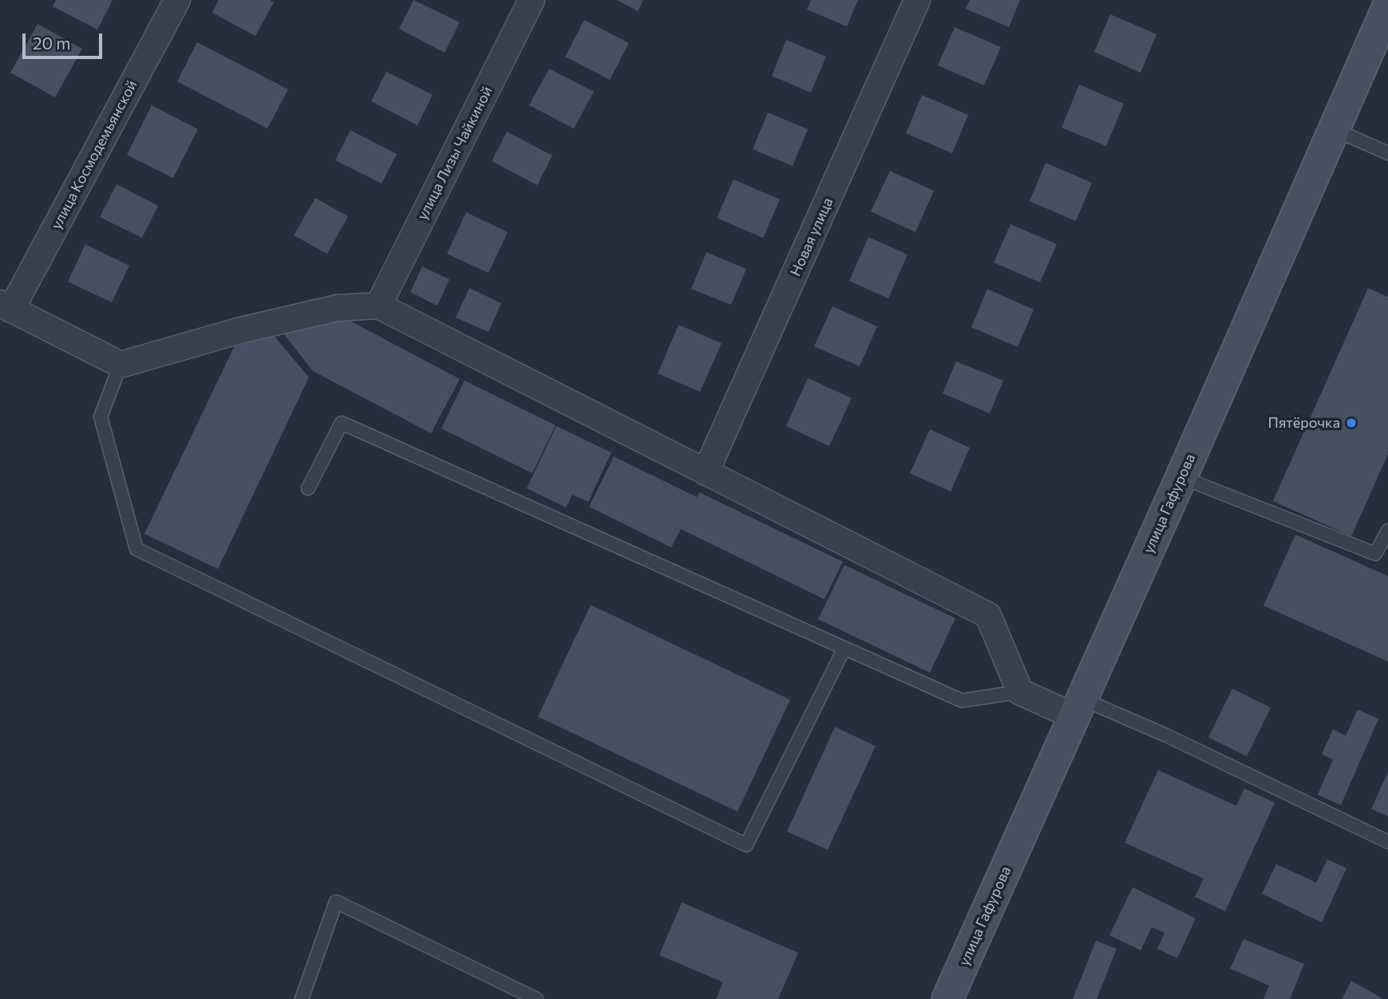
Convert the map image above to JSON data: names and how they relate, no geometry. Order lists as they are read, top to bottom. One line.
{"streets":{"main road":["улица Гафурова"],"street":["улица Лизы Чайкиной","улица Космодемьянской","Новая улица"]},"places":["Пятёрочка"],"scale_bar":"20 m"}
